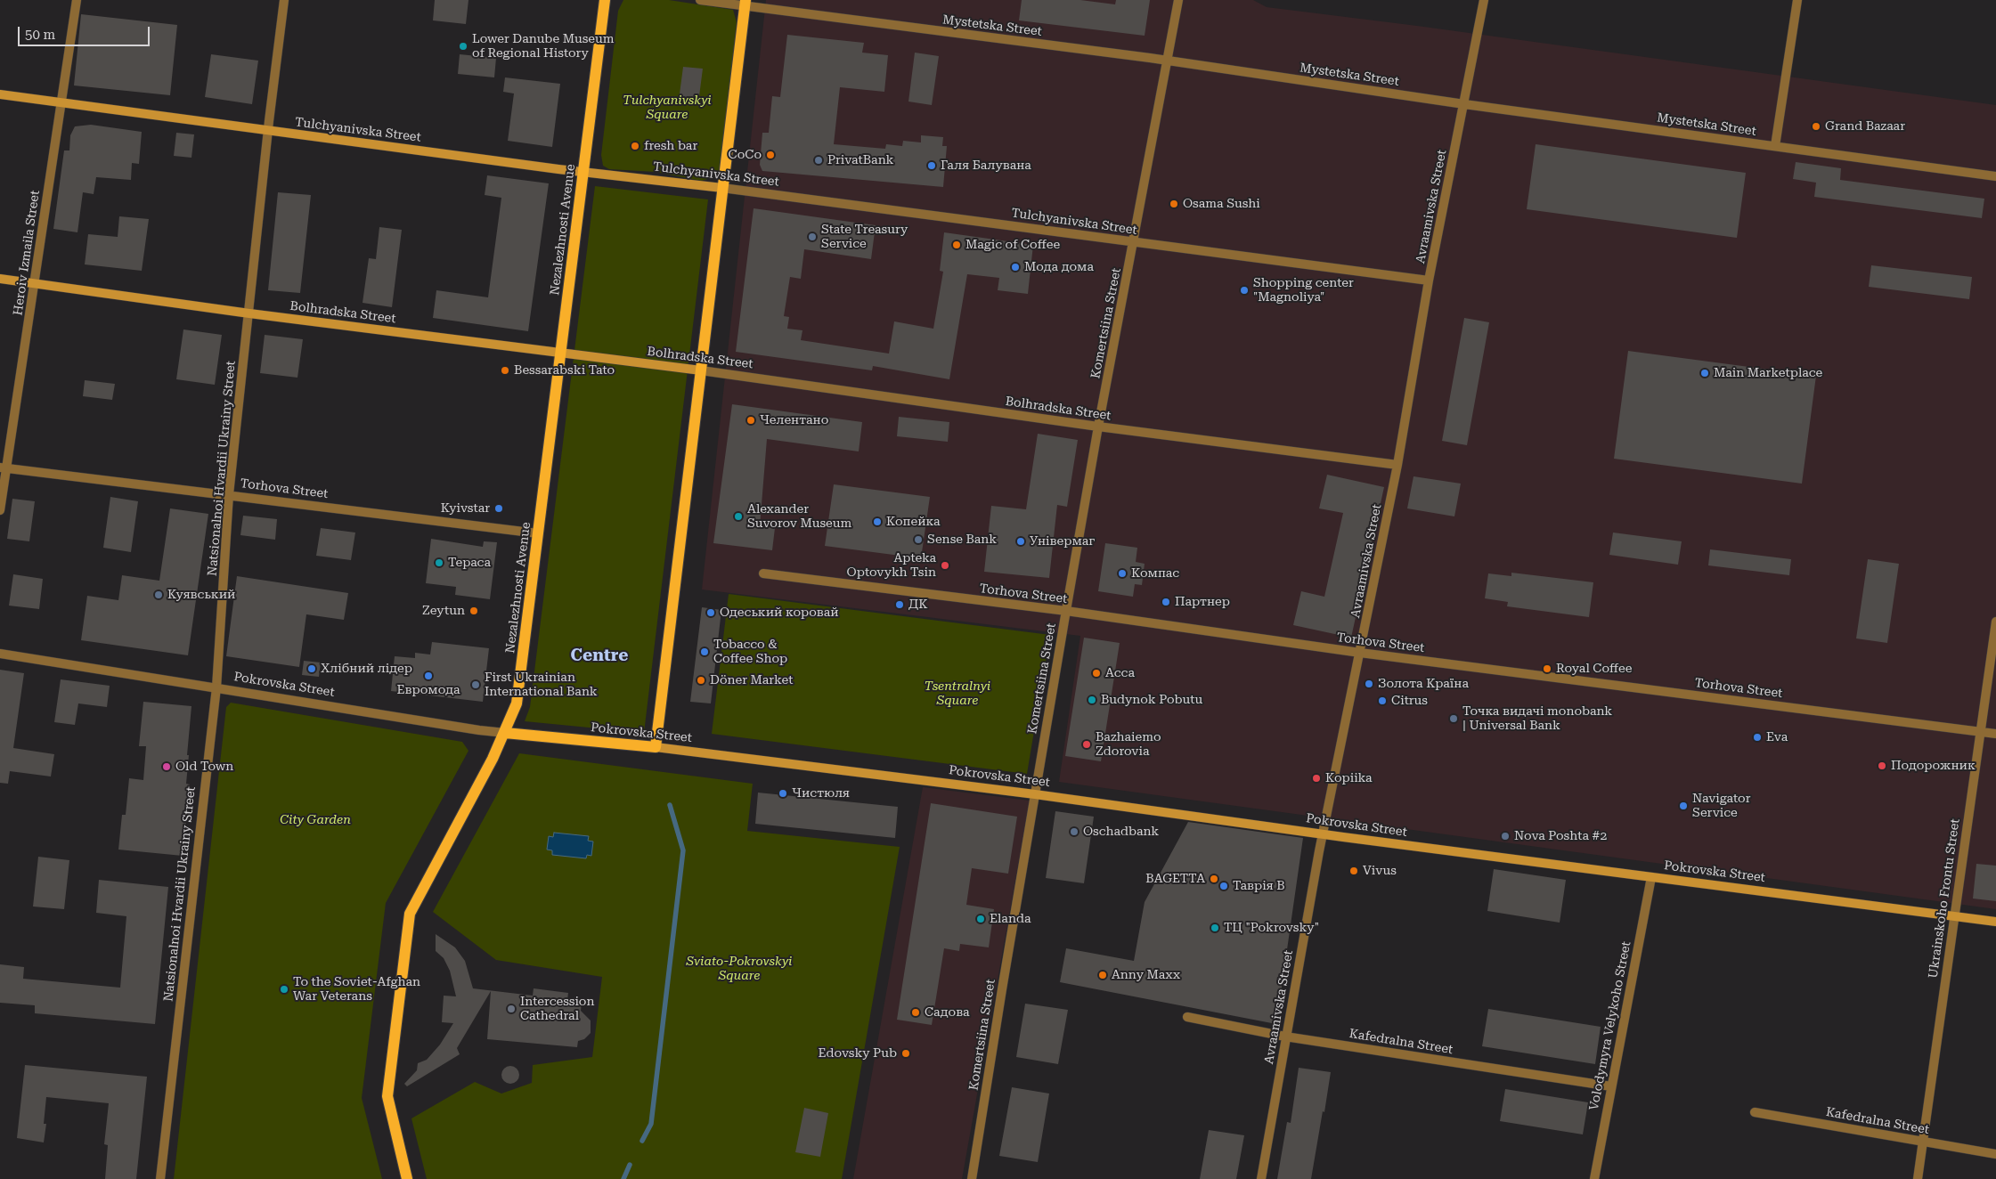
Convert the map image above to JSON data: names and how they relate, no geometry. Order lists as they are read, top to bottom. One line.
{"streets":{"main road":["Tulchyanivska Street","Nezalezhnosti Avenue","Bolhradska Street","Pokrovska Street"],"street":["Mystetska Street","Avraamivska Street","Heroiv Izmaila Street","Komertsiina Street","Natsionalnoi Hvardii Ukrainy Street","Torhova Street","Ukrainskoho Frontu Street","Volodymyra Velykoho Street","Kafedralna Street"]},"crossings":[["Mystetska Street","Avraamivska Street"],["Mystetska Street","Komertsiina Street"],["Tulchyanivska Street","Avraamivska Street"],["Tulchyanivska Street","Nezalezhnosti Avenue"],["Tulchyanivska Street","Heroiv Izmaila Street"],["Tulchyanivska Street","Komertsiina Street"],["Tulchyanivska Street","Natsionalnoi Hvardii Ukrainy Street"],["Avraamivska Street","Bolhradska Street"],["Avraamivska Street","Torhova Street"],["Avraamivska Street","Pokrovska Street"],["Avraamivska Street","Kafedralna Street"],["Nezalezhnosti Avenue","Bolhradska Street"],["Nezalezhnosti Avenue","Torhova Street"],["Nezalezhnosti Avenue","Pokrovska Street"],["Heroiv Izmaila Street","Bolhradska Street"],["Heroiv Izmaila Street","Torhova Street"],["Bolhradska Street","Komertsiina Street"],["Bolhradska Street","Natsionalnoi Hvardii Ukrainy Street"],["Komertsiina Street","Torhova Street"],["Komertsiina Street","Pokrovska Street"],["Natsionalnoi Hvardii Ukrainy Street","Torhova Street"],["Natsionalnoi Hvardii Ukrainy Street","Pokrovska Street"],["Torhova Street","Ukrainskoho Frontu Street"],["Pokrovska Street","Ukrainskoho Frontu Street"],["Pokrovska Street","Volodymyra Velykoho Street"],["Ukrainskoho Frontu Street","Kafedralna Street"],["Volodymyra Velykoho Street","Kafedralna Street"]],"districts":["Centre"],"parks":["Tulchyanivskyi Square","Tsentralnyi Square","City Garden","Sviato-Pokrovskyi Square"],"places":["Lower Danube Museum of Regional History","Grand Bazaar","fresh bar","CoCo","PrivatBank","Галя Балувана","Osama Sushi","State Treasury Service","Magic of Coffee","Мода дома","Shopping center \"Magnoliya\"","Bessarabski Tato","Main Marketplace","Челентано","Kyivstar","Alexander Suvorov Museum","Копейка","Sense Bank","Універмаг","Тераса","Apteka Optovykh Tsin","Компас","Куявський","Партнер","ДК","Zeytun","Одеський коровай","Tobacco & Coffee Shop","Хлібний лідер","Royal Coffee","Acca","Евромода","Döner Market","Золота Країна","First Ukrainian International Bank","Budynok Pobutu","Citrus","Точка видачі monobank | Universal Bank","Eva","Bazhaiemo Zdorovia","Подорожник","Old Town","Kopiika","Чистюля","Navigator Service","Oschadbank","Nova Poshta #2","Vivus","BAGETTA","Таврія В","Elanda","ТЦ \"Pokrovsky\"","Anny Maxx","To the Soviet-Afghan War Veterans","Intercession Cathedral","Садова","Edovsky Pub"],"scale_bar":"50 m"}
